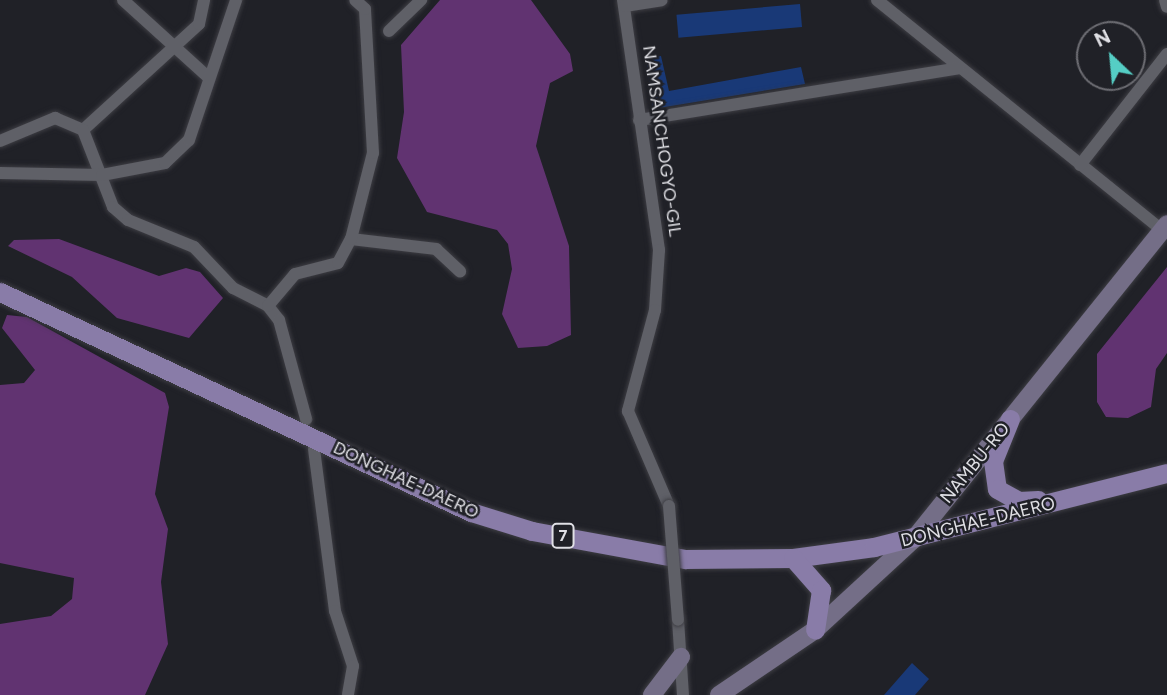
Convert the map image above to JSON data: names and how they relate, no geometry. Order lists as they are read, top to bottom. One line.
{"streets":{"main road":["DONGHAE-DAERO","7"],"street":["NAMSANCHOGYO-GIL","NAMBU-RO"]},"crossings":[["NAMBU-RO","DONGHAE-DAERO"]],"north":"top left"}
